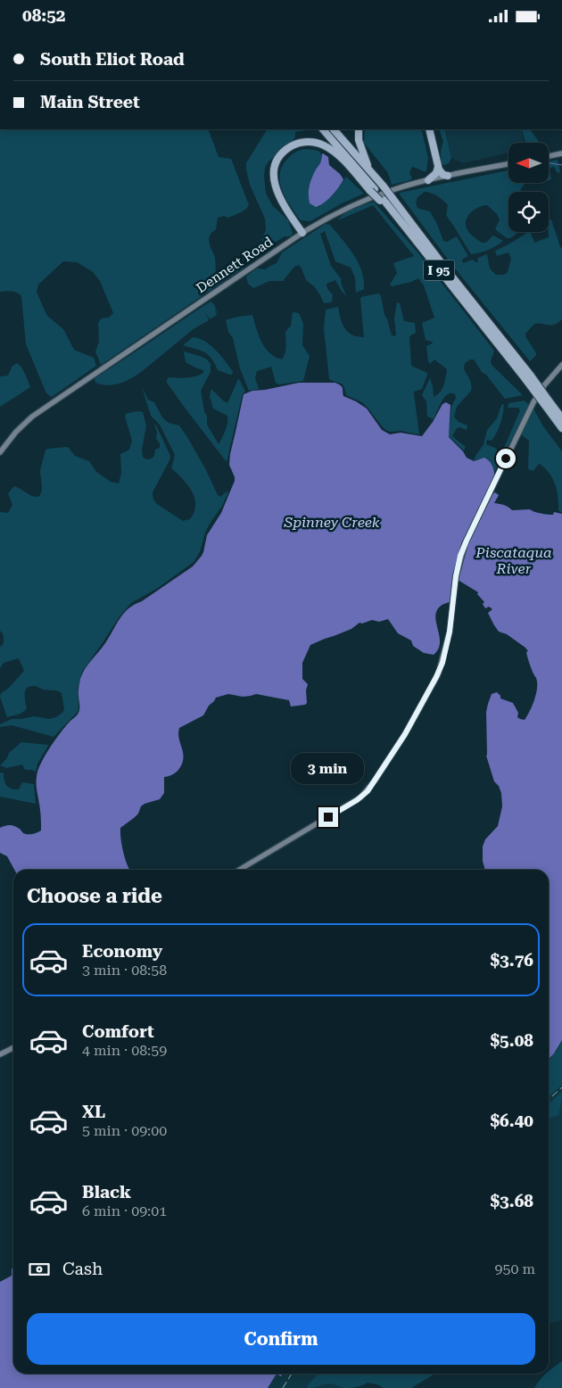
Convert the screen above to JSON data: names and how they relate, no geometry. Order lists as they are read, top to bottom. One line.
{"streets":{"highway":["I 95"],"main road":["Dennett Road"]},"water":["Spinney Creek","Piscataqua River"],"north":"left","page":{"status":"08:52","banner":["South Eliot Road","Main Street"],"bubble":"3 min","heading":"Choose a ride","list":[{"name":"Economy","note":"3 min · 08:58","value":"$3.76"},{"name":"Comfort","note":"4 min · 08:59","value":"$5.08"},{"name":"XL","note":"5 min · 09:00","value":"$6.40"},{"name":"Black","note":"6 min · 09:01","value":"$3.68"}],"pay":["Cash","950 m"],"buttons":"Confirm"}}
